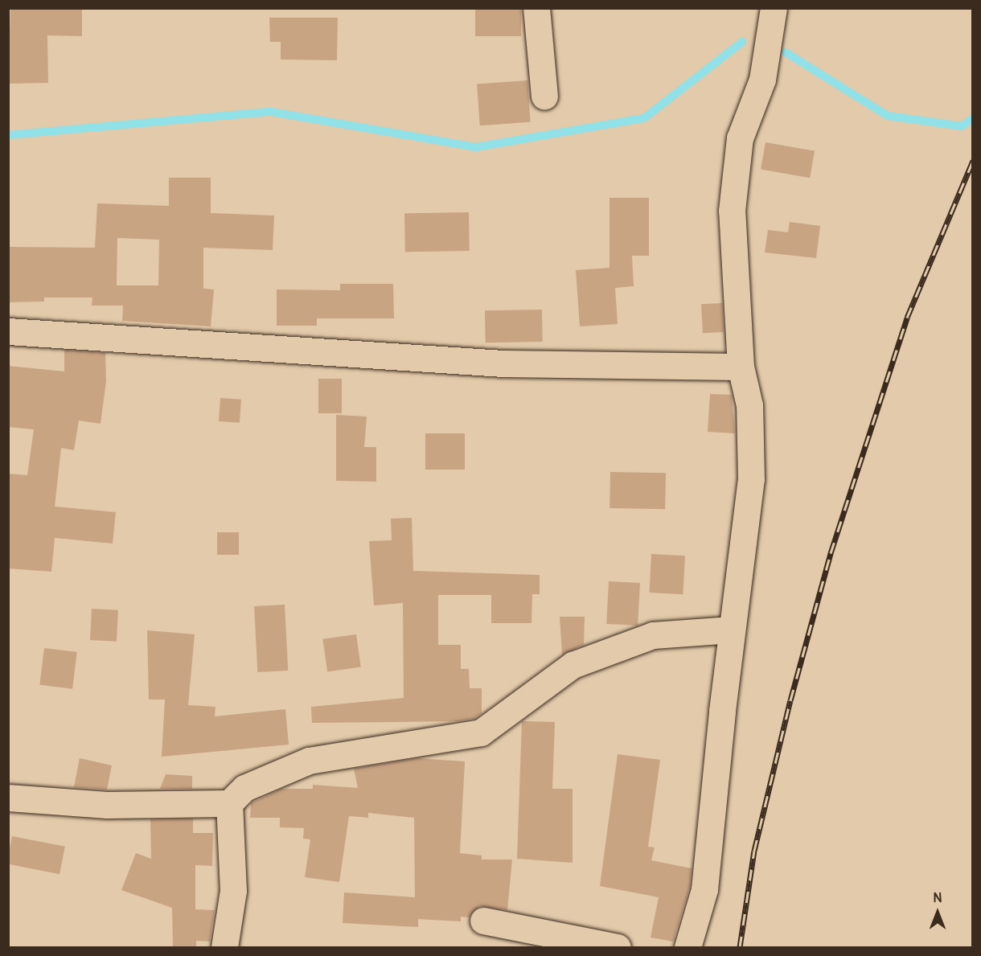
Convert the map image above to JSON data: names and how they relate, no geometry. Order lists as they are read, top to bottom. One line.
{"north":"top"}
